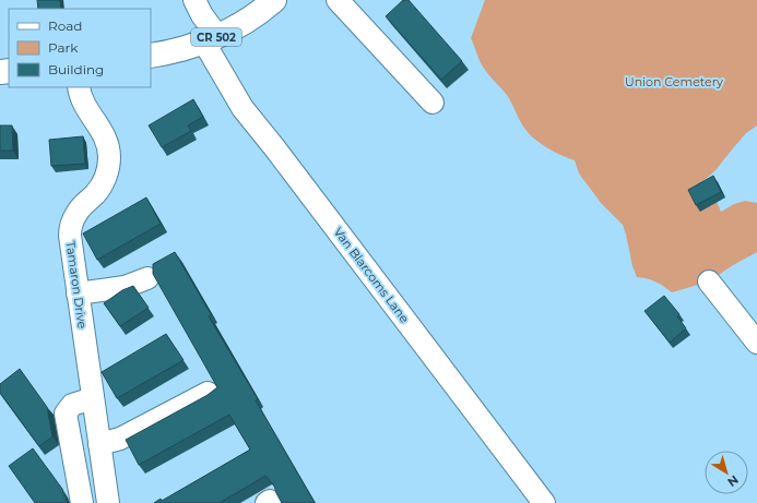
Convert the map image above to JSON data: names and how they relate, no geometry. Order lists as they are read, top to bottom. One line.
{"streets":{"main road":["CR 502"],"street":["Van Blarcoms Lane","Tamaron Drive"]},"crossings":[["CR 502","Van Blarcoms Lane"]],"parks":["Union Cemetery"],"legend":["Road","Park","Building"],"north":"bottom right"}
